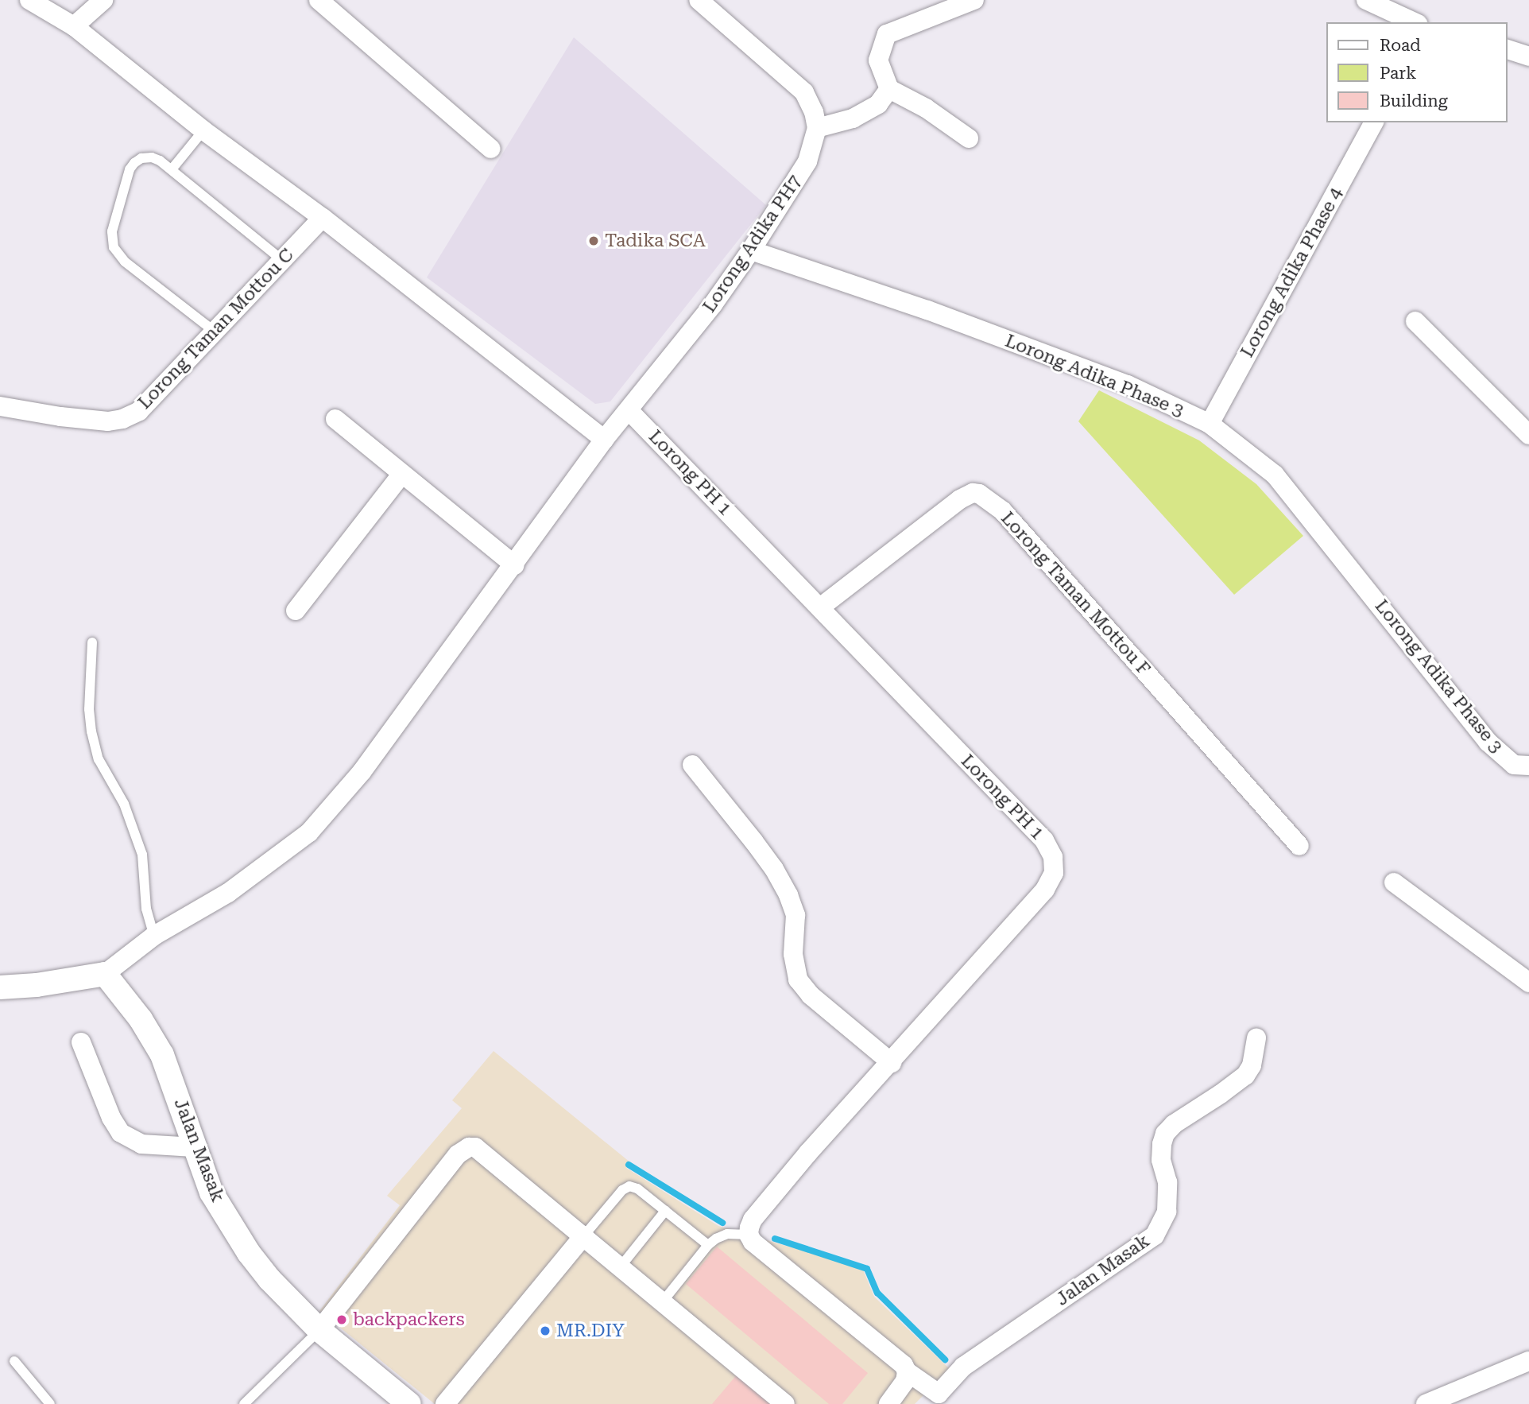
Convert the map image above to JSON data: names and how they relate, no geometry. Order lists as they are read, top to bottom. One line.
{"streets":{"street":["Lorong Adika PH7","Lorong Adika Phase 4","Lorong Taman Mottou C","Lorong Adika Phase 3","Lorong PH 1","Lorong Taman Mottou F","Jalan Masak"]},"crossings":[["Lorong Adika PH7","Lorong Adika Phase 3"],["Lorong Adika PH7","Lorong PH 1"],["Lorong Adika PH7","Jalan Masak"],["Lorong Adika Phase 4","Lorong Adika Phase 3"],["Lorong PH 1","Lorong Taman Mottou F"]],"places":["Tadika SCA","backpackers","MR.DIY"],"legend":["Road","Park","Building"]}
